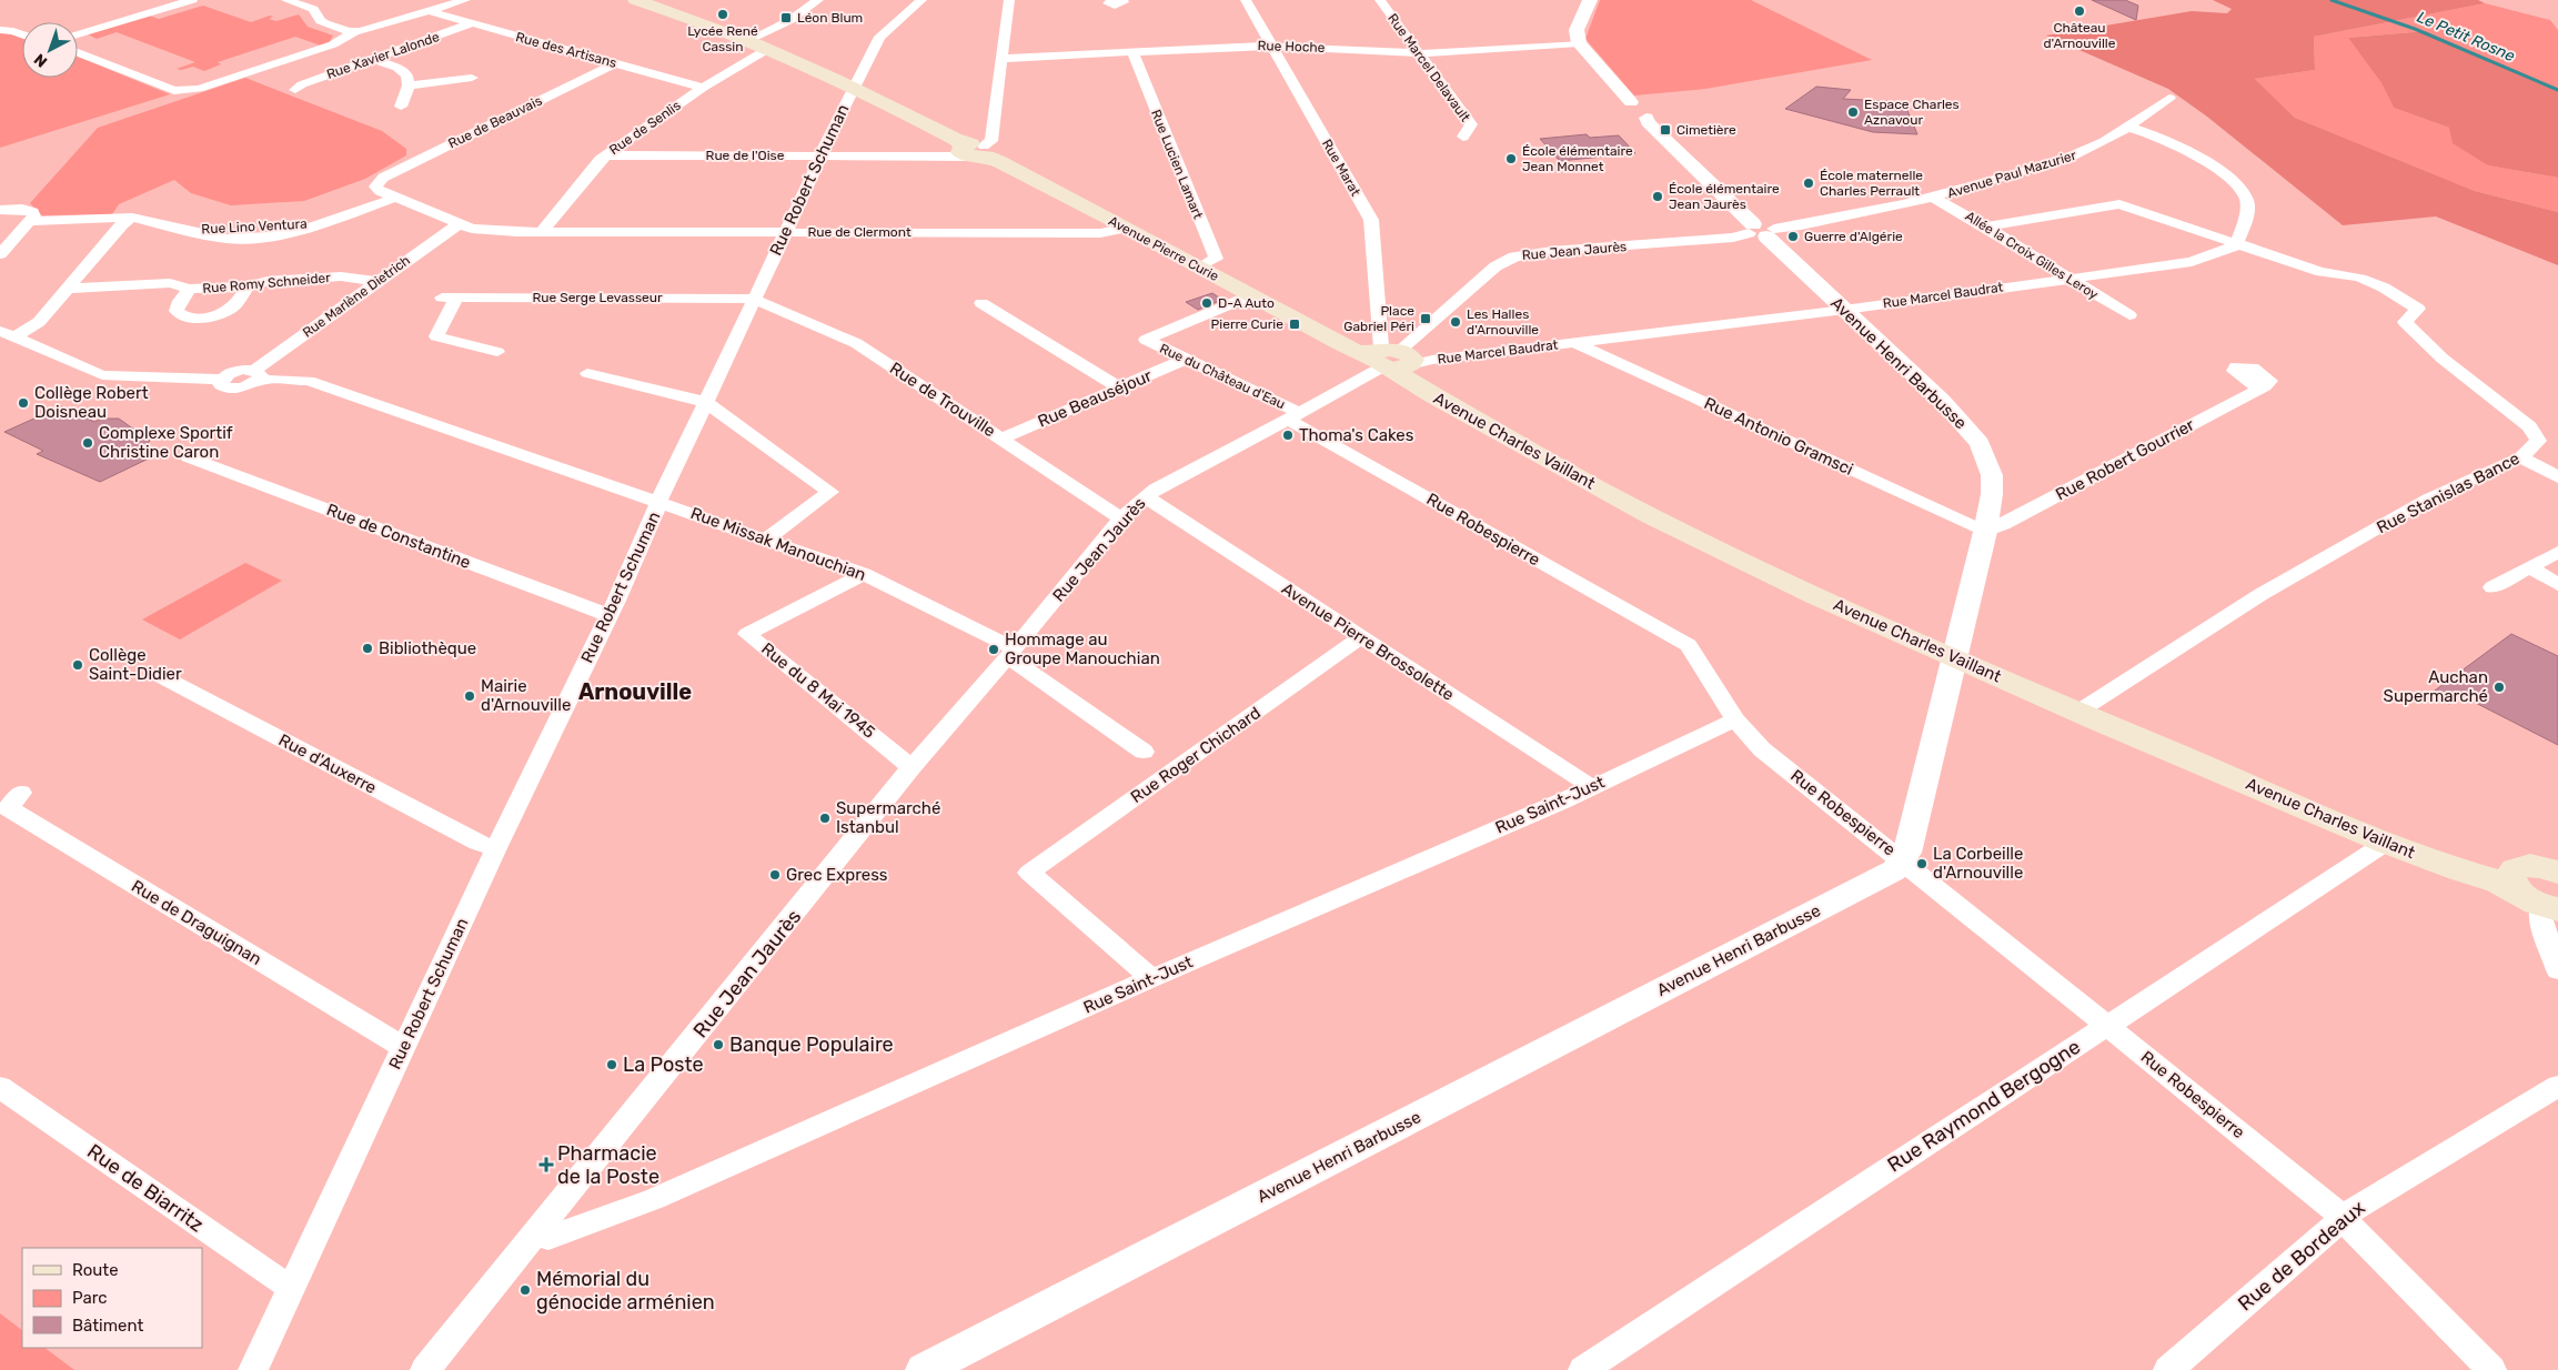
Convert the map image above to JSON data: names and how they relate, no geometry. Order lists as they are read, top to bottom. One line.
{"streets":{"main road":["Avenue Pierre Curie","Avenue Charles Vaillant"],"street":["Rue Hoche","Rue des Artisans","Rue Xavier Lalonde","Rue Marcel Delavault","Rue de Beauvais","Rue de Senlis","Rue de l'Oise","Rue Lucien Lamart","Rue Marat","Avenue Paul Mazurier","Rue Robert Schuman","Rue Lino Ventura","Rue de Clermont","Rue Jean Jaurès","Allée la Croix Gilles Leroy","Rue Romy Schneider","Rue Marcel Baudrat","Rue Marlène Dietrich","Rue Serge Levasseur","Avenue Henri Barbusse","Rue du Château d'Eau","Rue Beauséjour","Rue de Trouville","Rue Antonio Gramsci","Rue Robert Gourrier","Rue Stanislas Bance","Rue Robespierre","Rue de Constantine","Rue Missak Manouchian","Avenue Pierre Brossolette","Rue du 8 Mai 1945","Rue Roger Chichard","Rue d'Auxerre","Rue Saint-Just","Rue de Draguignan","Rue Raymond Bergogne","Rue de Biarritz","Rue de Bordeaux"]},"crossings":[["Rue Hoche","Rue Marcel Delavault"],["Rue Hoche","Rue Lucien Lamart"],["Rue Hoche","Rue Marat"],["Rue Hoche","Avenue Henri Barbusse"],["Rue des Artisans","Rue Xavier Lalonde"],["Rue des Artisans","Rue de Beauvais"],["Rue des Artisans","Rue de Senlis"],["Rue de Beauvais","Rue Lino Ventura"],["Rue de Senlis","Rue de l'Oise"],["Rue de Senlis","Rue de Clermont"],["Rue de Senlis","Avenue Pierre Curie"],["Rue de l'Oise","Rue Robert Schuman"],["Rue de l'Oise","Avenue Pierre Curie"],["Rue Lucien Lamart","Avenue Pierre Curie"],["Rue Marat","Avenue Pierre Curie"],["Rue Marat","Rue Jean Jaurès"],["Rue Marat","Rue Marcel Baudrat"],["Rue Marat","Avenue Charles Vaillant"],["Avenue Paul Mazurier","Rue Jean Jaurès"],["Avenue Paul Mazurier","Allée la Croix Gilles Leroy"],["Avenue Paul Mazurier","Avenue Henri Barbusse"],["Rue Robert Schuman","Rue de Clermont"],["Rue Robert Schuman","Avenue Pierre Curie"],["Rue Robert Schuman","Rue Serge Levasseur"],["Rue Robert Schuman","Rue de Trouville"],["Rue Robert Schuman","Rue de Constantine"],["Rue Robert Schuman","Rue Missak Manouchian"],["Rue Robert Schuman","Rue d'Auxerre"],["Rue Robert Schuman","Rue de Draguignan"],["Rue Robert Schuman","Rue de Biarritz"],["Rue de Clermont","Avenue Pierre Curie"],["Rue de Clermont","Rue Marlène Dietrich"],["Avenue Pierre Curie","Rue Jean Jaurès"],["Avenue Pierre Curie","Rue Marcel Baudrat"],["Avenue Pierre Curie","Rue du Château d'Eau"],["Avenue Pierre Curie","Avenue Charles Vaillant"],["Rue Jean Jaurès","Rue Marcel Baudrat"],["Rue Jean Jaurès","Avenue Henri Barbusse"],["Rue Jean Jaurès","Rue du Château d'Eau"],["Rue Jean Jaurès","Rue de Trouville"],["Rue Jean Jaurès","Avenue Charles Vaillant"],["Rue Jean Jaurès","Rue Robespierre"],["Rue Jean Jaurès","Rue Missak Manouchian"],["Rue Jean Jaurès","Avenue Pierre Brossolette"],["Rue Jean Jaurès","Rue du 8 Mai 1945"],["Rue Jean Jaurès","Rue Saint-Just"],["Allée la Croix Gilles Leroy","Rue Marcel Baudrat"],["Rue Romy Schneider","Rue Marlène Dietrich"],["Rue Marcel Baudrat","Avenue Henri Barbusse"],["Rue Marcel Baudrat","Rue Antonio Gramsci"],["Rue Marcel Baudrat","Avenue Charles Vaillant"],["Rue Marcel Baudrat","Rue Stanislas Bance"],["Rue Marlène Dietrich","Rue Missak Manouchian"],["Rue Serge Levasseur","Rue de Trouville"],["Avenue Henri Barbusse","Rue Antonio Gramsci"],["Avenue Henri Barbusse","Avenue Charles Vaillant"],["Avenue Henri Barbusse","Rue Robert Gourrier"],["Avenue Henri Barbusse","Rue Robespierre"],["Rue du Château d'Eau","Rue Beauséjour"],["Rue du Château d'Eau","Rue Robespierre"],["Rue Beauséjour","Rue de Trouville"],["Rue Antonio Gramsci","Rue Robert Gourrier"],["Avenue Charles Vaillant","Rue Stanislas Bance"],["Avenue Charles Vaillant","Rue Raymond Bergogne"],["Rue Robespierre","Rue Saint-Just"],["Rue Robespierre","Rue Raymond Bergogne"],["Rue Robespierre","Rue de Bordeaux"],["Rue Missak Manouchian","Rue du 8 Mai 1945"],["Avenue Pierre Brossolette","Rue Roger Chichard"],["Avenue Pierre Brossolette","Rue Saint-Just"]],"districts":["Arnouville"],"water":["Le Petit Rosne"],"places":{"other":["Château d'Arnouville","Lycée René Cassin","Espace Charles Aznavour","École élémentaire Jean Monnet","École maternelle Charles Perrault","École élémentaire Jean Jaurès","Guerre d'Algérie","D-A Auto","Les Halles d'Arnouville","Collège Robert Doisneau","Thoma's Cakes","Complexe Sportif Christine Caron","Bibliothèque","Hommage au Groupe Manouchian","Collège Saint-Didier","Auchan Supermarché","Mairie d'Arnouville","Supermarché Istanbul","La Corbeille d'Arnouville","Grec Express","Banque Populaire","La Poste","Mémorial du génocide arménien"],"transit":["Léon Blum","Cimetière","Place Gabriel Péri","Pierre Curie"],"health":["Pharmacie de la Poste"]},"legend":["Route","Parc","Bâtiment"],"north":"bottom left"}
